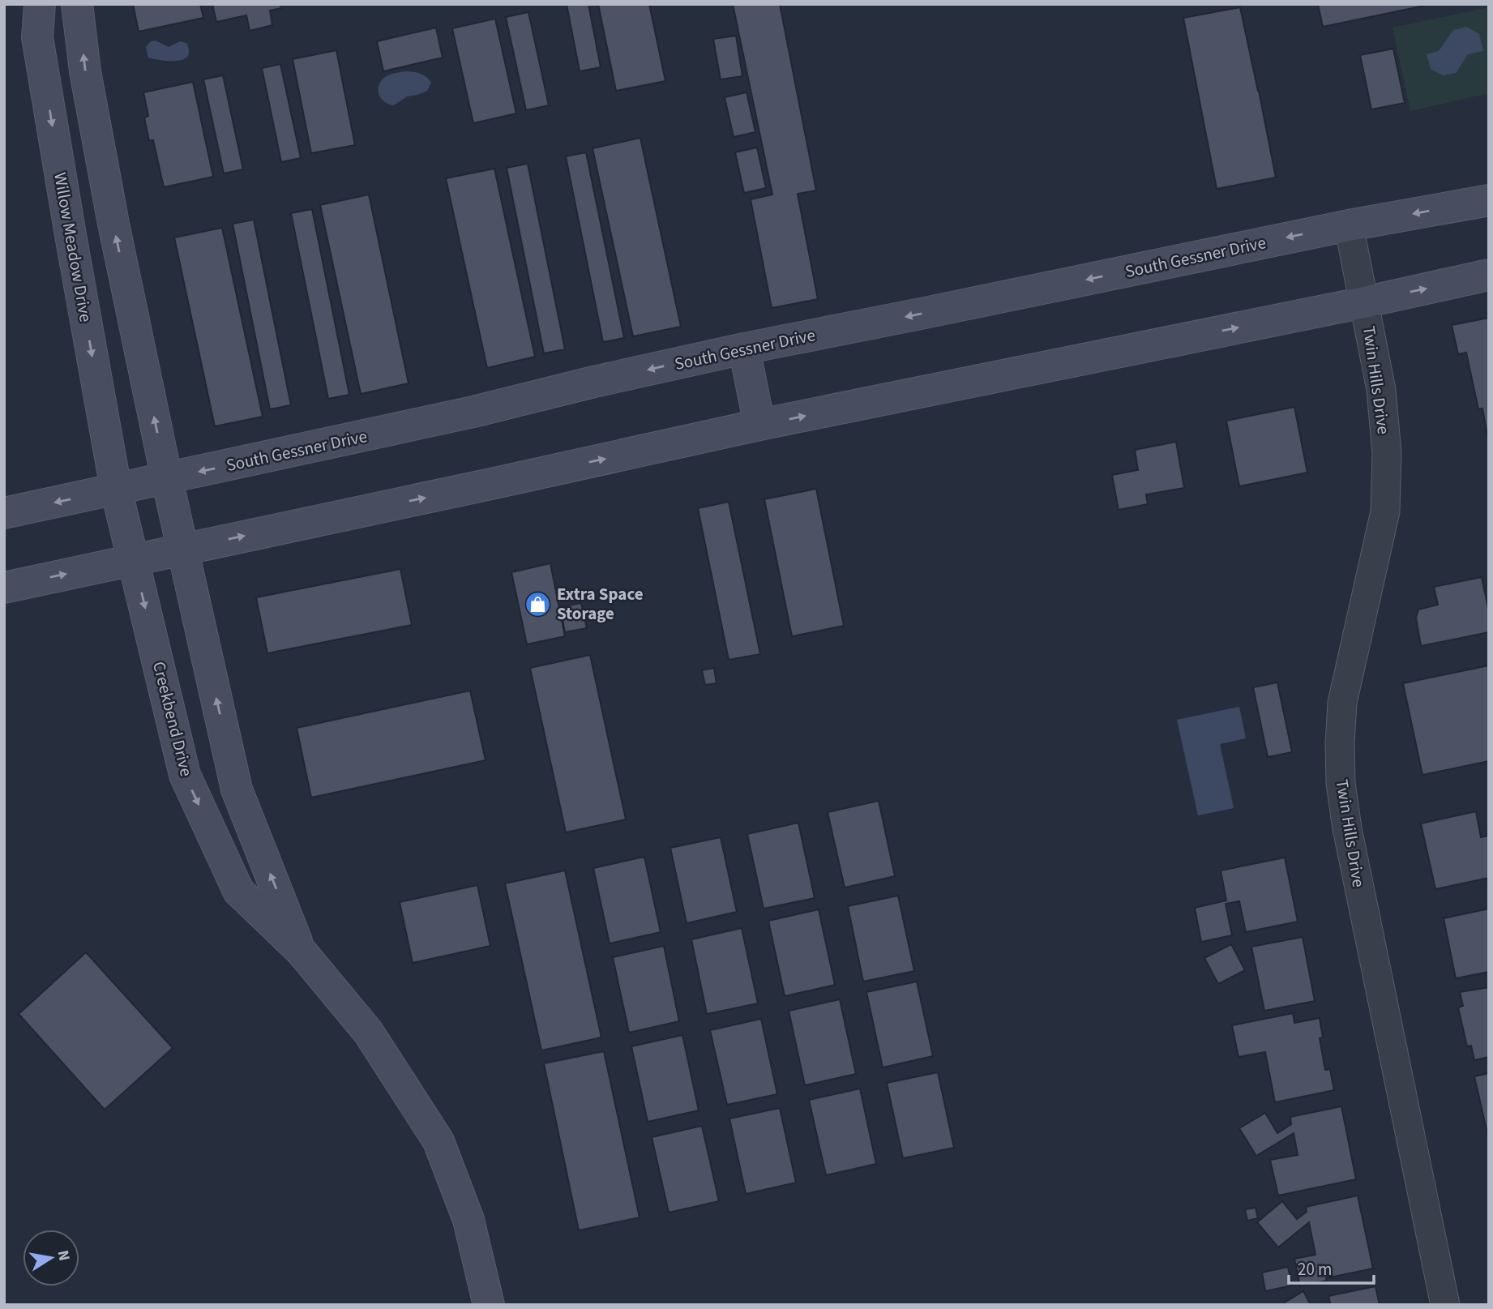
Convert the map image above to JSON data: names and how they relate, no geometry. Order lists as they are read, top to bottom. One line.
{"streets":{"main road":["Willow Meadow Drive","South Gessner Drive","Creekbend Drive"],"street":["Twin Hills Drive"]},"crossings":[["Willow Meadow Drive","South Gessner Drive"],["Willow Meadow Drive","Creekbend Drive"],["South Gessner Drive","Twin Hills Drive"],["South Gessner Drive","Creekbend Drive"]],"places":{"shop":["Extra Space Storage"]},"scale_bar":"20 m","north":"right"}
